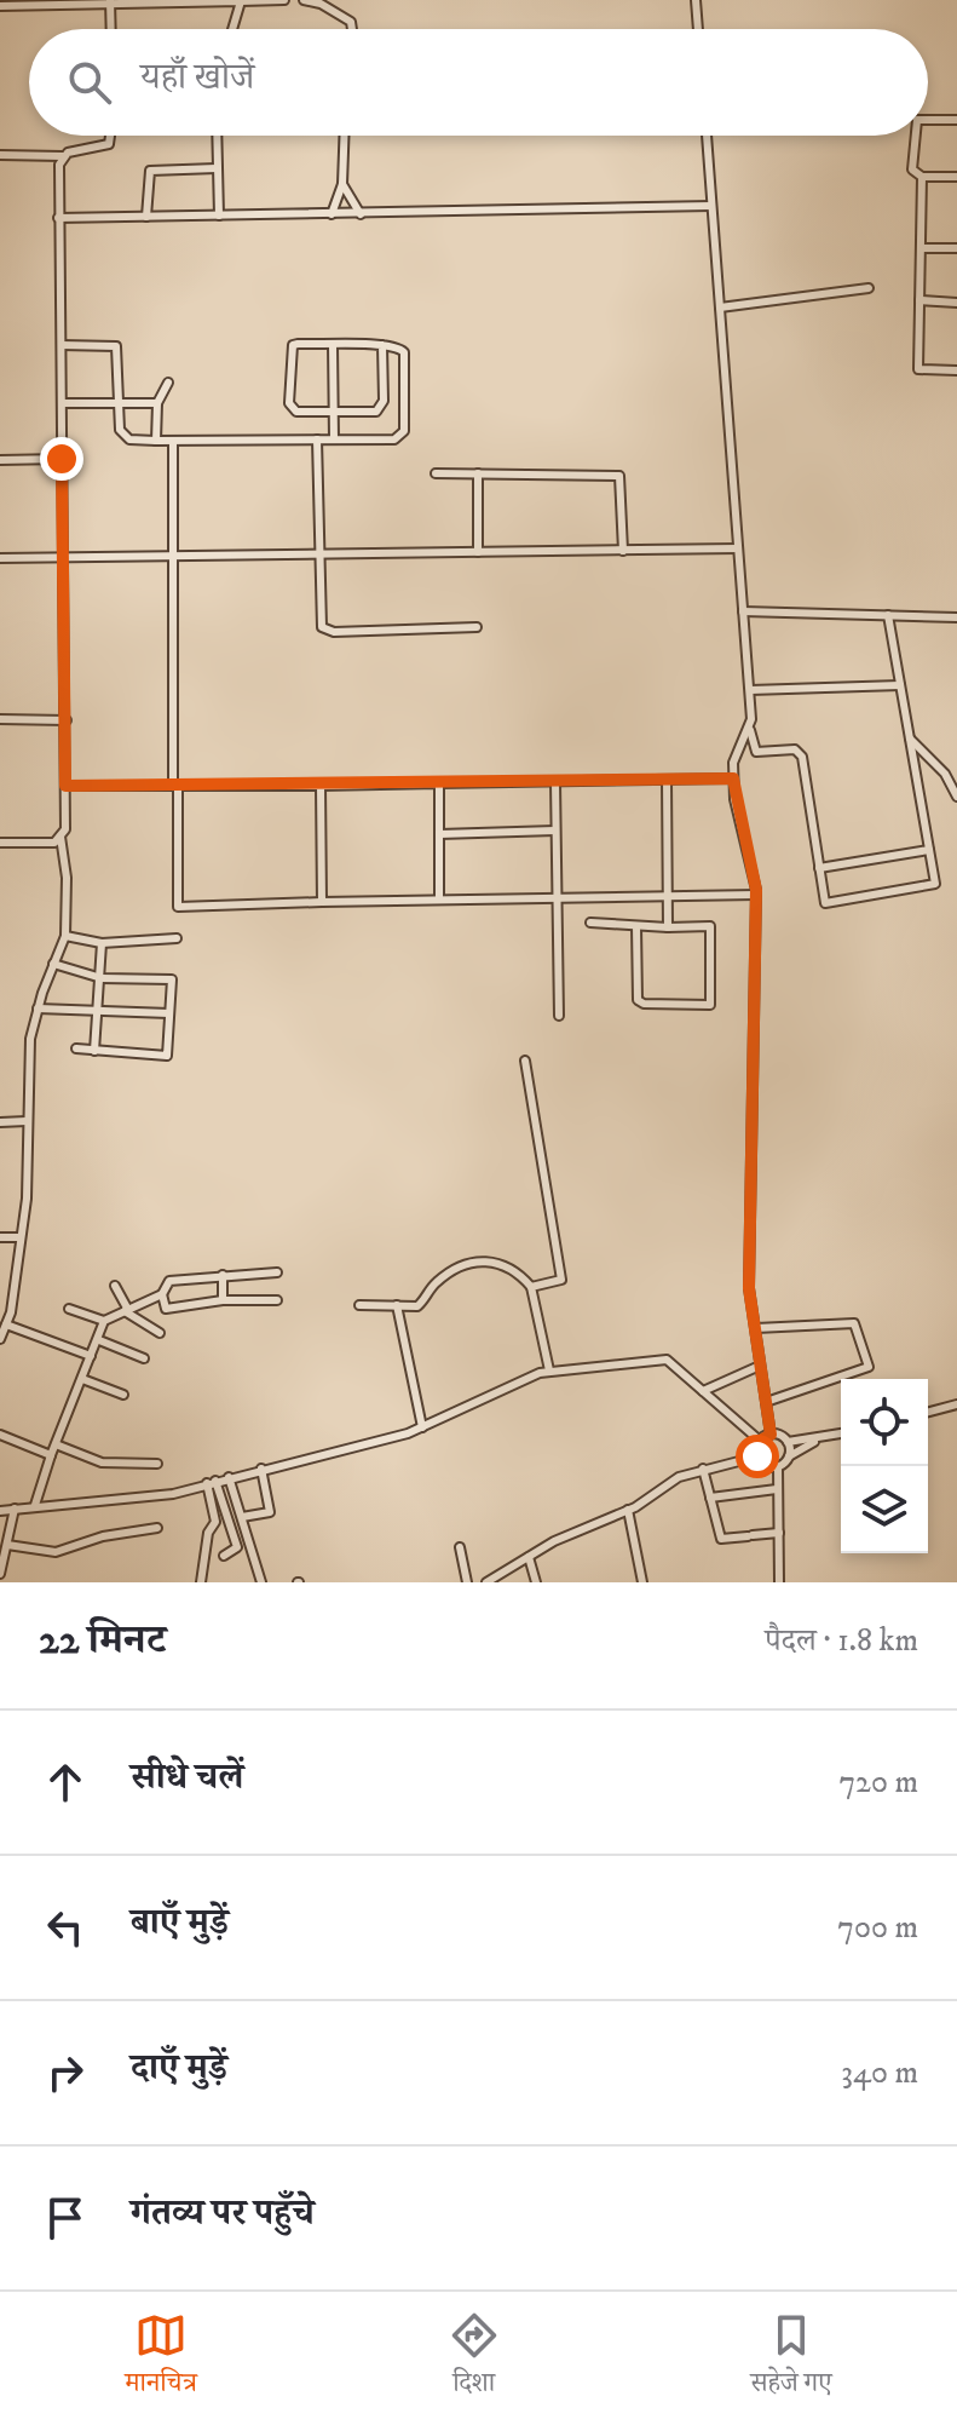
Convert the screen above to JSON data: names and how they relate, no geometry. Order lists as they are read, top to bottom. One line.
{"page":{"search":"यहाँ खोजें","heading":["22 मिनट","पैदल · 1.8 km"],"list":[["सीधे चलें","720 m"],["बाएँ मुड़ें","700 m"],["दाएँ मुड़ें","340 m"],"गंतव्य पर पहुँचे"],"nav":["मानचित्र","दिशा","सहेजे गए"]}}
